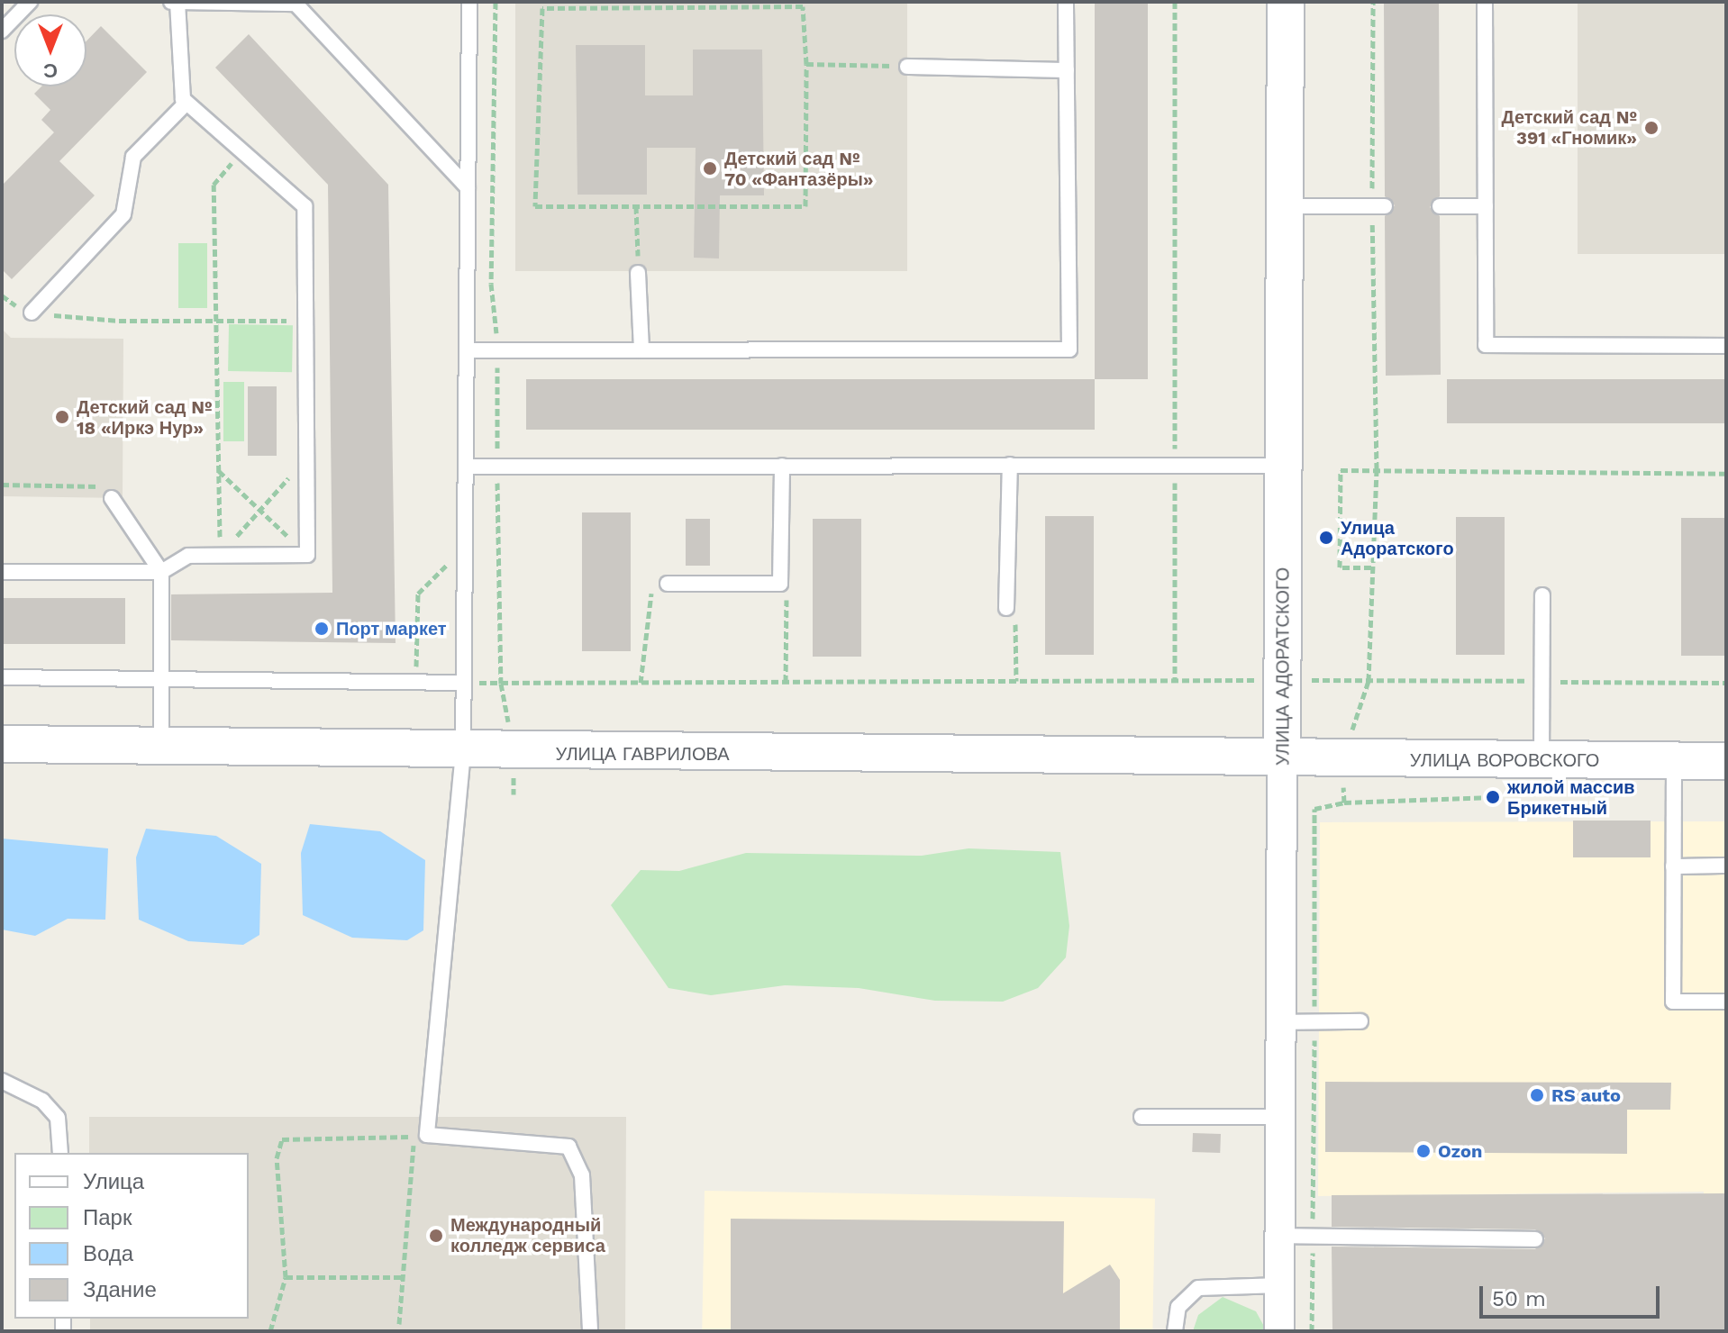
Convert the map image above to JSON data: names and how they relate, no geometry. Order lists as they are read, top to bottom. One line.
{"streets":{"street":["УЛИЦА АДОРАТСКОГО","УЛИЦА ГАВРИЛОВА","УЛИЦА ВОРОВСКОГО"]},"crossings":[["УЛИЦА АДОРАТСКОГО","УЛИЦА ГАВРИЛОВА"],["УЛИЦА АДОРАТСКОГО","УЛИЦА ВОРОВСКОГО"],["УЛИЦА ГАВРИЛОВА","УЛИЦА ВОРОВСКОГО"]],"places":["Детский сад № 391 «Гномик»","Детский сад № 70 «Фантазёры»","Детский сад № 18 «Иркэ Нур»","Улица Адоратского","Порт маркет","жилой массив Брикетный","RS auto","Ozon","Международный колледж сервиса"],"legend":["Улица","Парк","Вода","Здание"],"scale_bar":"50 m","north":"bottom"}
